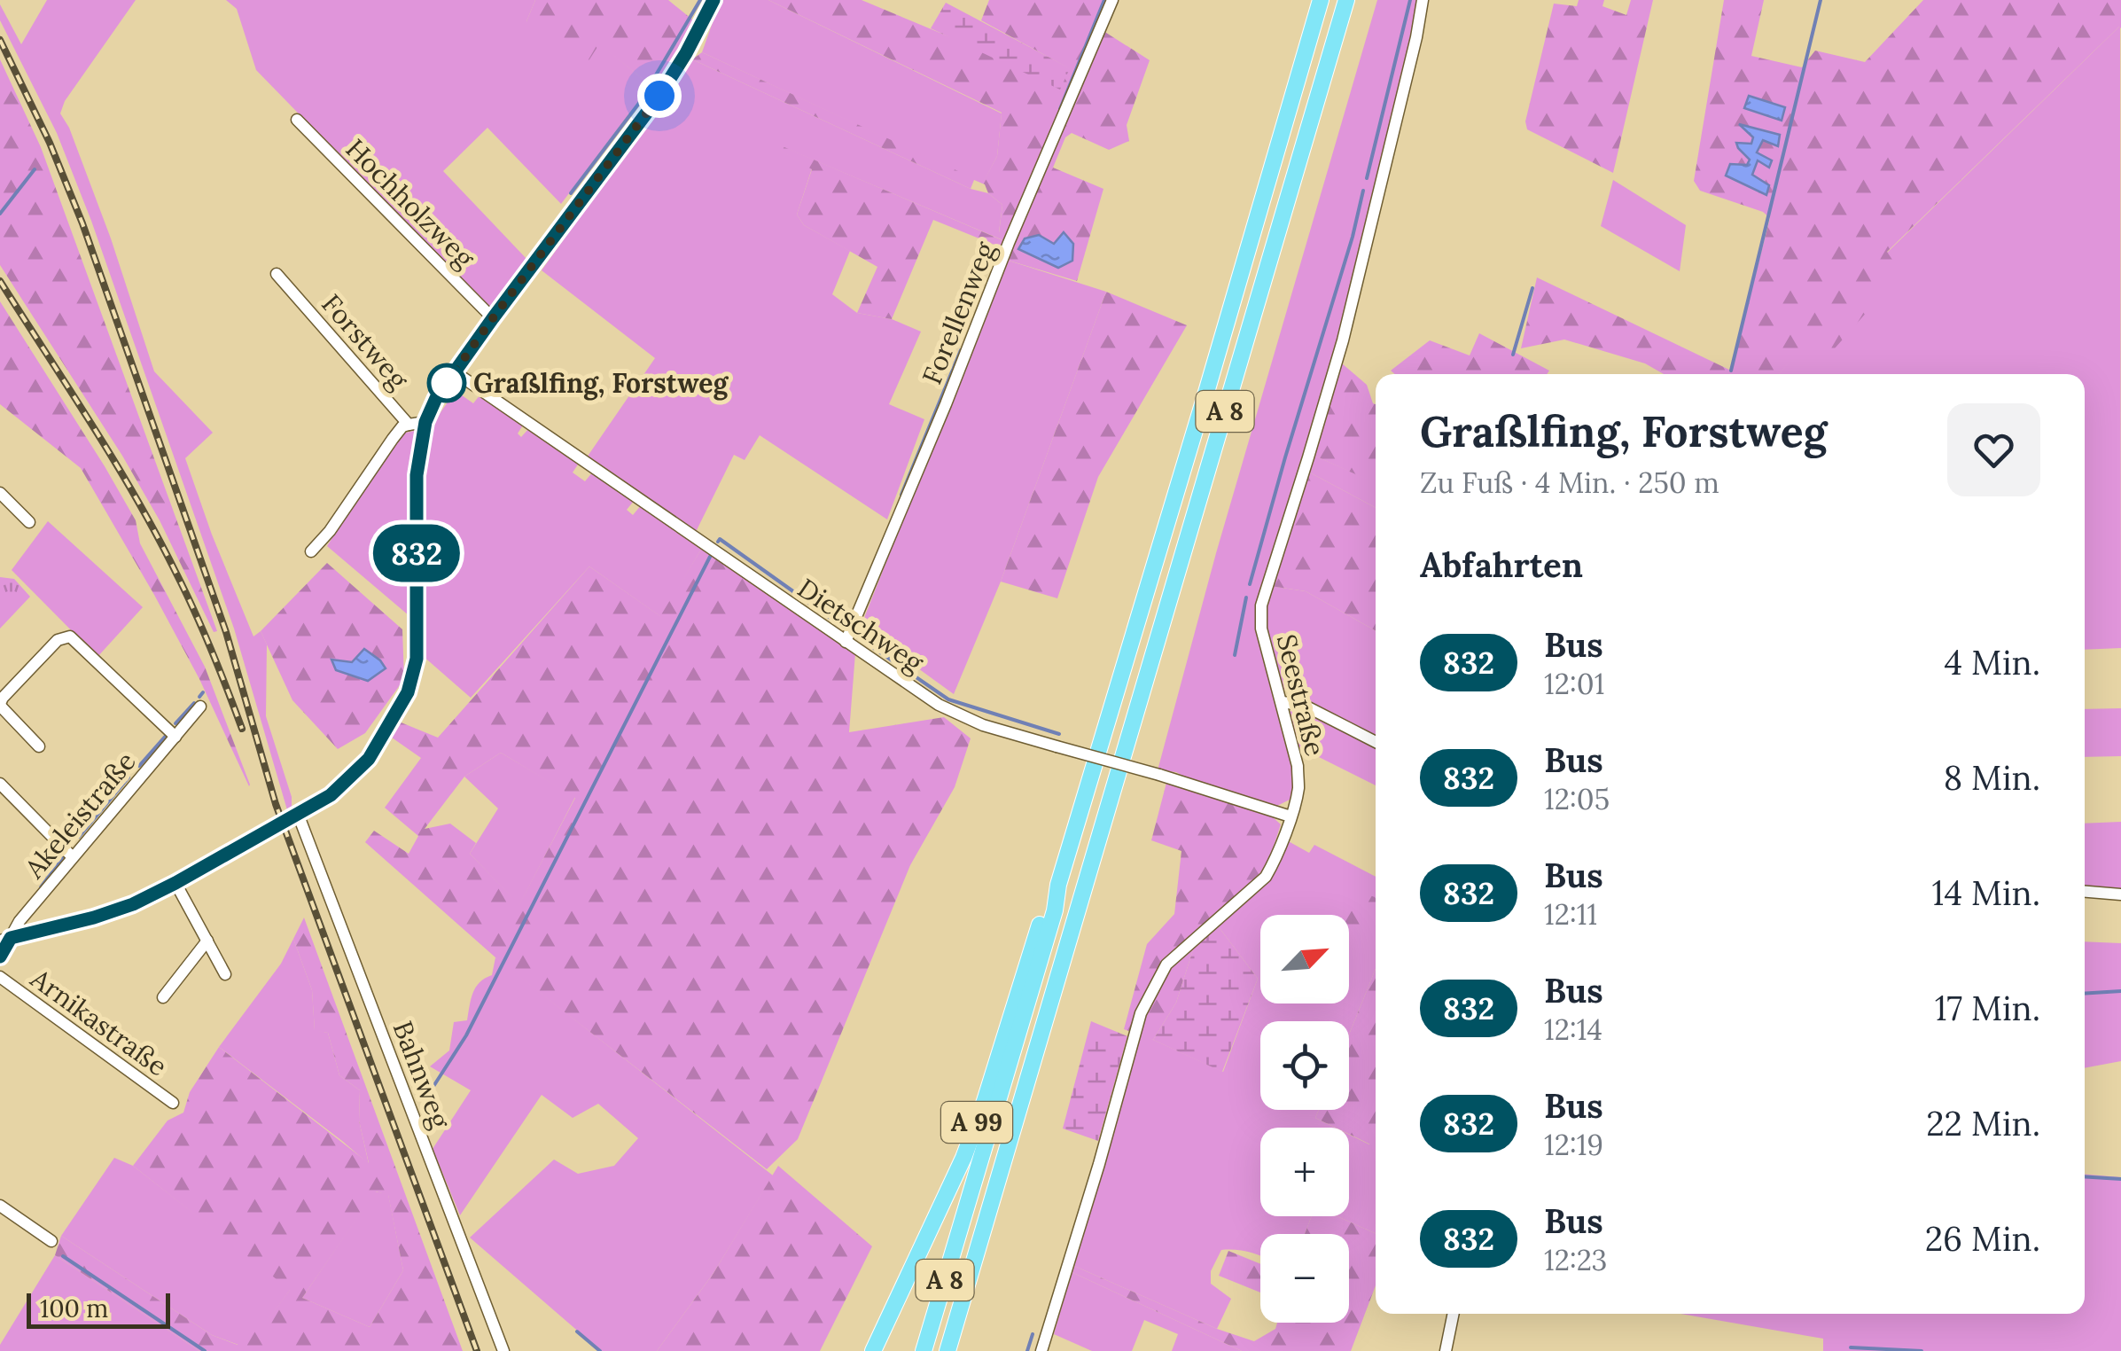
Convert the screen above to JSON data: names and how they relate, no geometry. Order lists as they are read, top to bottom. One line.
{"streets":{"highway":["A 8","A 99"],"street":["Hochholzweg","Forellenweg","Forstweg","Dietschweg","Seestraße","Akeleistraße","Arnikastraße","Bahnweg"]},"crossings":[["Forellenweg","Dietschweg"],["A 8","A 99"],["Dietschweg","Seestraße"]],"places":["Graßlfing, Forstweg"],"lines":["bus line 832"],"scale_bar":"100 m","north":"top right","page":{"on_map":"832","heading":[["Graßlfing, Forstweg","Zu Fuß · 4 Min. · 250 m"],"Abfahrten"],"list":[{"mark":"832","name":"Bus","note":"12:01","value":"4 Min."},{"mark":"832","name":"Bus","note":"12:05","value":"8 Min."},{"mark":"832","name":"Bus","note":"12:11","value":"14 Min."},{"mark":"832","name":"Bus","note":"12:14","value":"17 Min."},{"mark":"832","name":"Bus","note":"12:19","value":"22 Min."},{"mark":"832","name":"Bus","note":"12:23","value":"26 Min."}],"map_buttons":["+","−"],"scale":"100 m"}}
